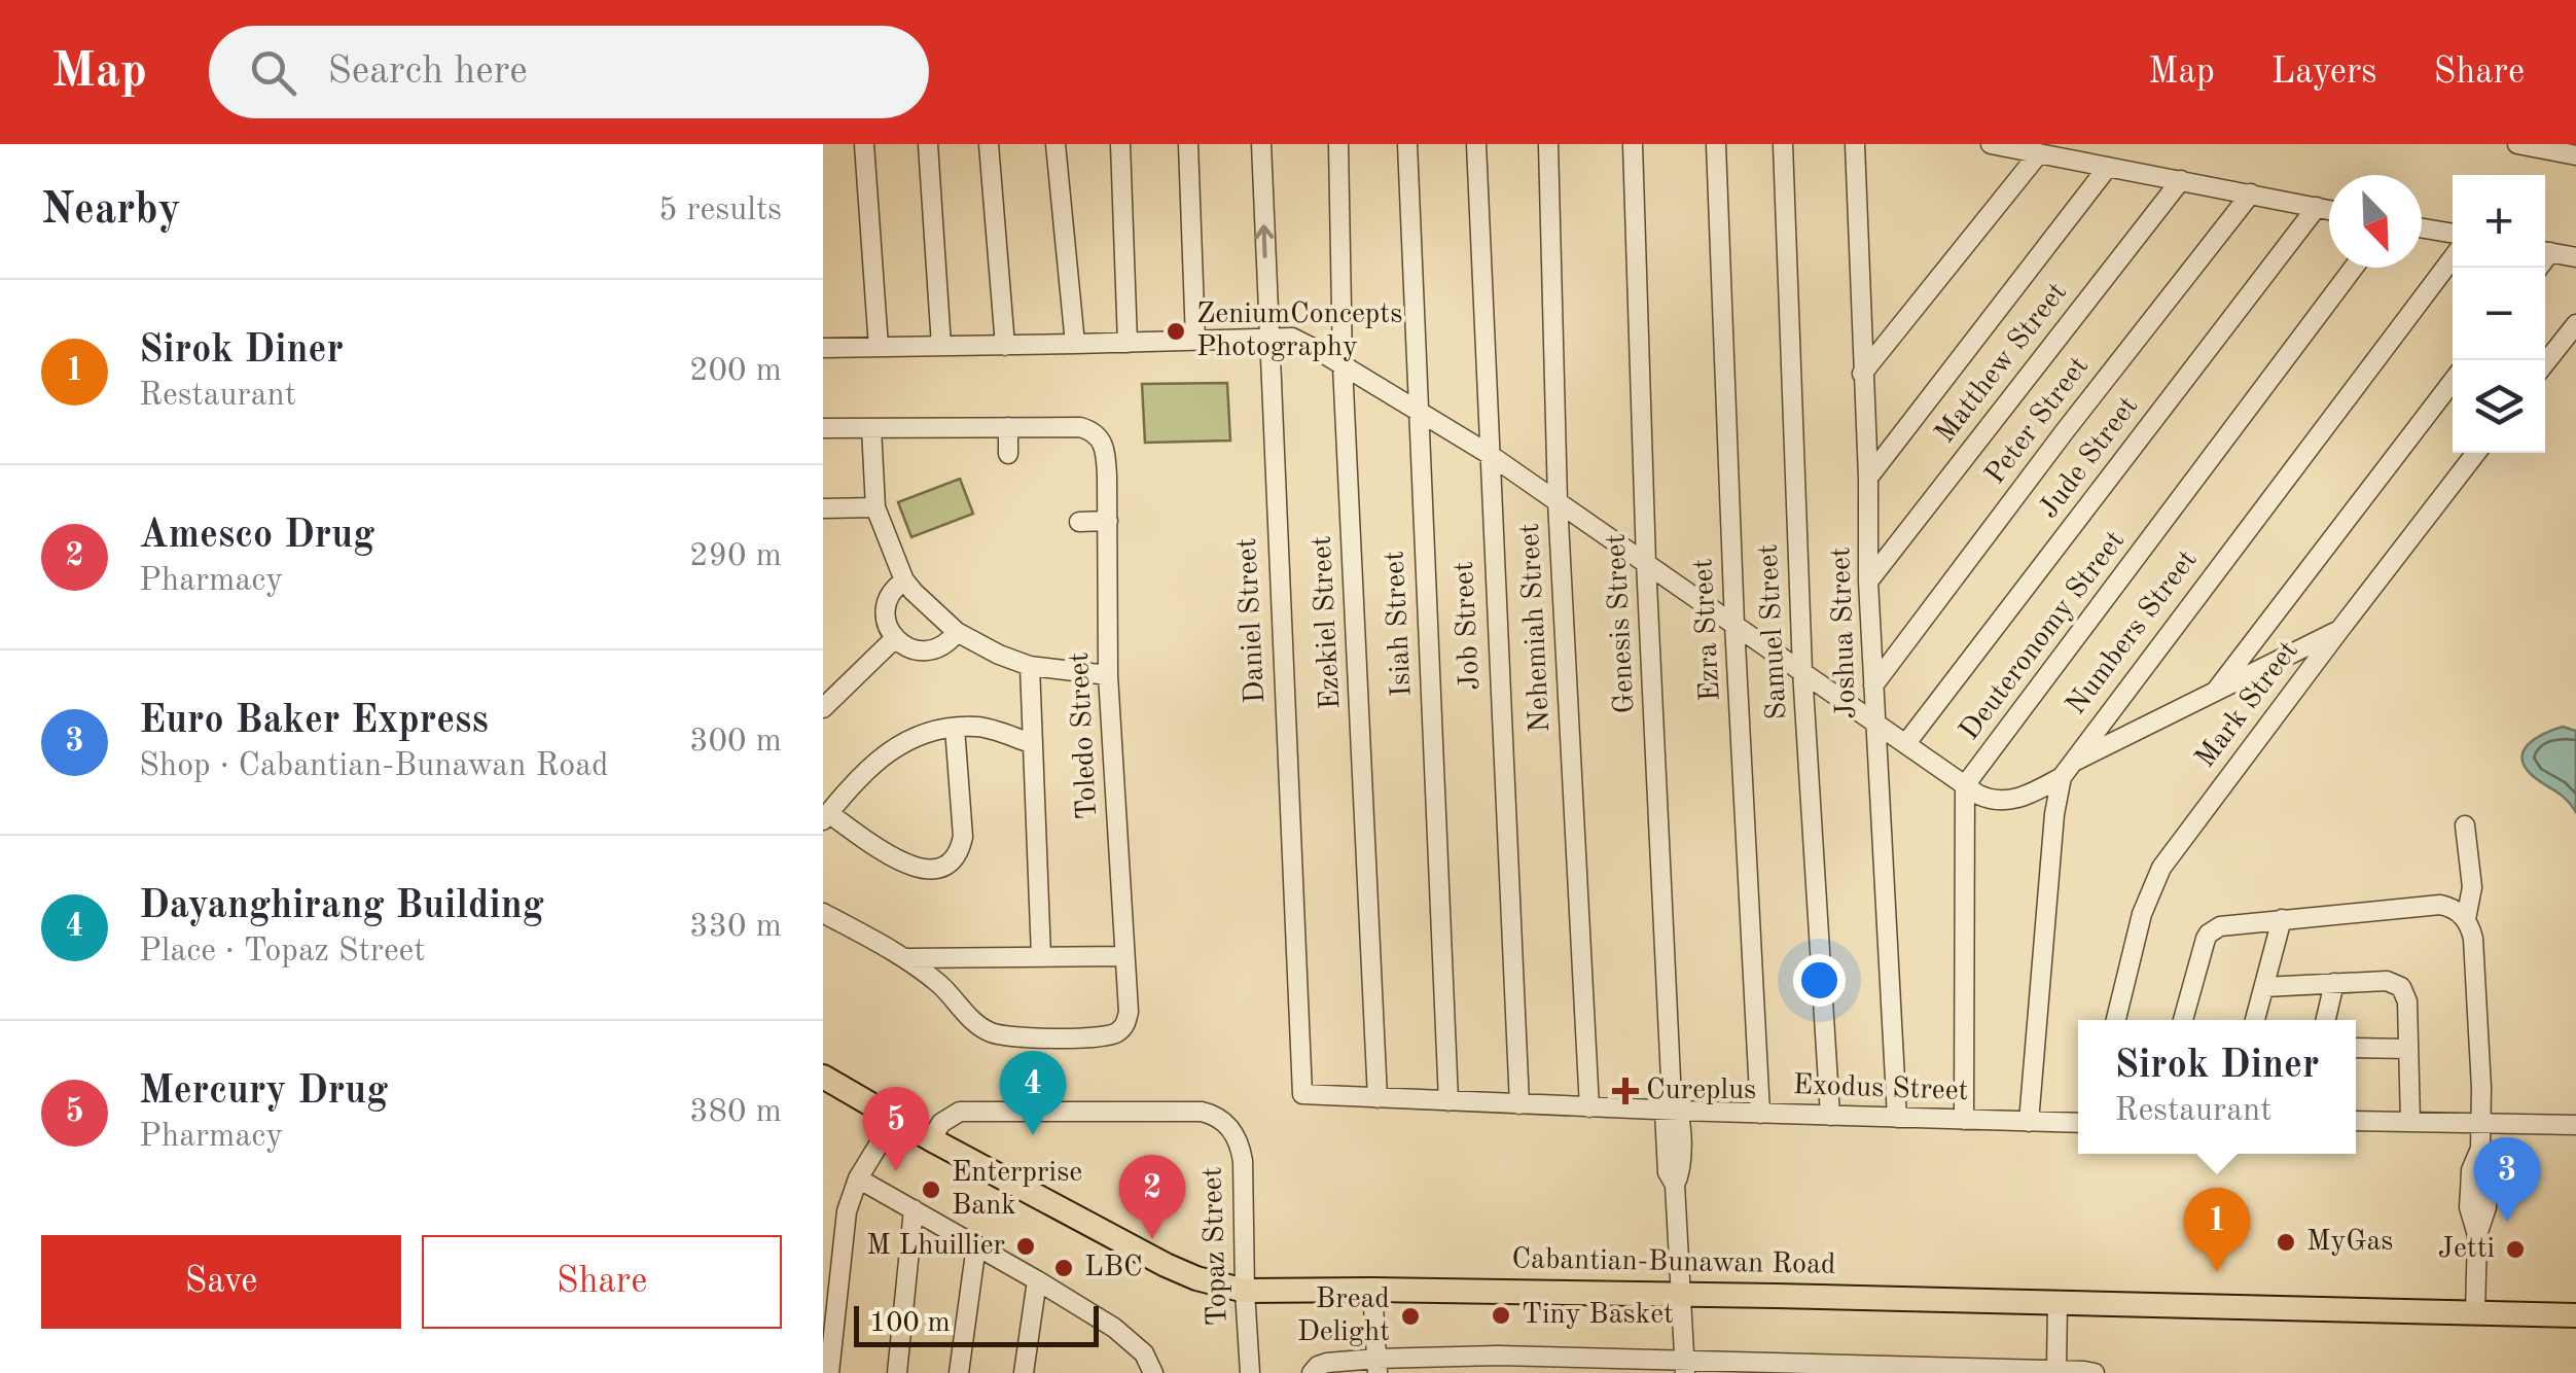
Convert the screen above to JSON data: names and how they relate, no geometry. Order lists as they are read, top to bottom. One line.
{"streets":{"main road":["Cabantian-Bunawan Road"],"street":["Matthew Street","Peter Street","Jude Street","Daniel Street","Ezekiel Street","Isiah Street","Genesis Street","Job Street","Nehemiah Street","Ezra Street","Samuel Street","Joshua Street","Numbers Street","Deuteronomy Street","Mark Street","Toledo Street","Exodus Street","Topaz Street"]},"crossings":[["Matthew Street","Joshua Street"],["Peter Street","Joshua Street"],["Daniel Street","Exodus Street"],["Ezekiel Street","Exodus Street"],["Isiah Street","Exodus Street"],["Genesis Street","Exodus Street"],["Genesis Street","Cabantian-Bunawan Road"],["Job Street","Exodus Street"],["Nehemiah Street","Exodus Street"],["Ezra Street","Exodus Street"],["Samuel Street","Exodus Street"],["Joshua Street","Exodus Street"],["Numbers Street","Exodus Street"],["Deuteronomy Street","Exodus Street"],["Topaz Street","Cabantian-Bunawan Road"]],"places":{"other":["ZeniumConcepts Photography","Enterprise Bank","MyGas","M Lhuillier","Jetti","LBC","Tiny Basket","Bread Delight"],"health":["Cureplus"]},"scale_bar":"100 m","north":"bottom right","page":{"header":"Map","search":"Search here","nav":["Map","Layers","Share"],"heading":["Nearby","5 results"],"map_buttons":["+","−"],"list":[{"mark":"1","name":"Sirok Diner","note":"Restaurant","value":"200 m"},{"mark":"2","name":"Amesco Drug","note":"Pharmacy","value":"290 m"},{"mark":"3","name":"Euro Baker Express","note":"Shop · Cabantian-Bunawan Road","value":"300 m"},{"mark":"4","name":"Dayanghirang Building","note":"Place · Topaz Street","value":"330 m"},{"mark":"5","name":"Mercury Drug","note":"Pharmacy","value":"380 m"}],"popup":["Sirok Diner","Restaurant"],"pins":["4","5","3","2","1"],"buttons":["Save","Share"],"scale":"100 m"}}
